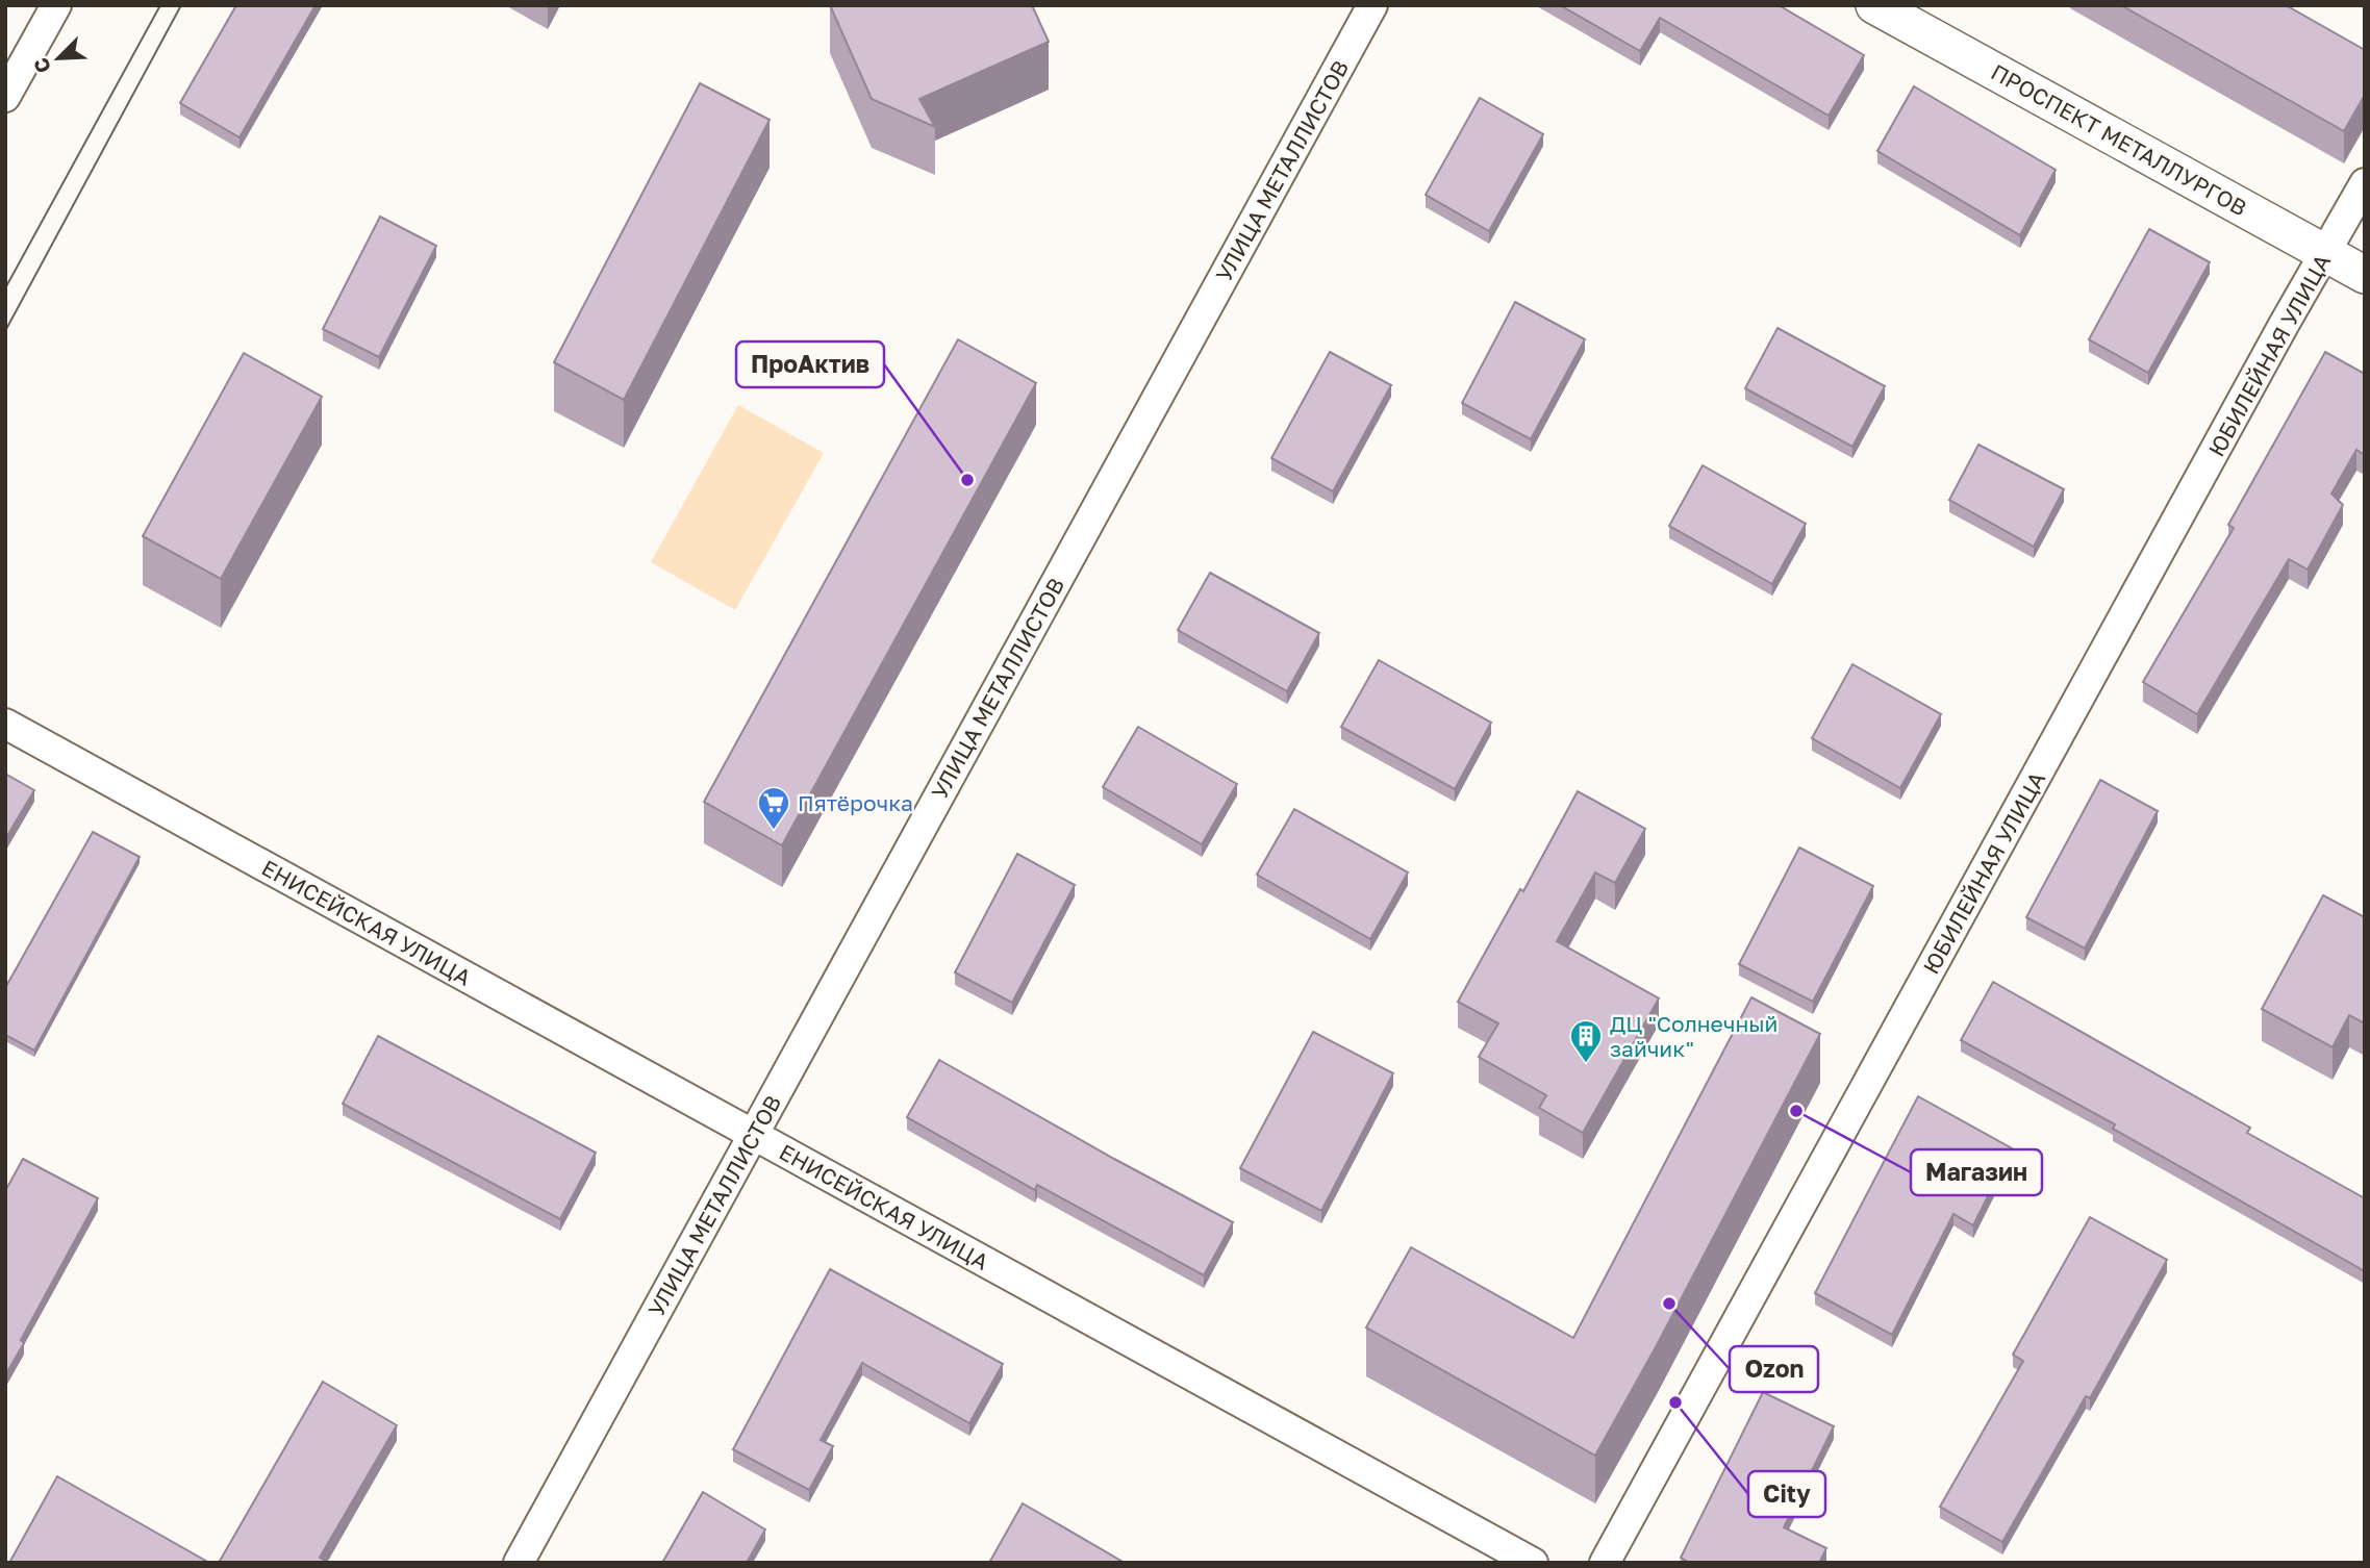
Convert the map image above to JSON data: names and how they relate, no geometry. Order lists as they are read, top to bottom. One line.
{"streets":{"street":["ПРОСПЕКТ МЕТАЛЛУРГОВ","УЛИЦА МЕТАЛЛИСТОВ","ЮБИЛЕЙНАЯ УЛИЦА","ЕНИСЕЙСКАЯ УЛИЦА"]},"crossings":[["ПРОСПЕКТ МЕТАЛЛУРГОВ","ЮБИЛЕЙНАЯ УЛИЦА"],["УЛИЦА МЕТАЛЛИСТОВ","ЕНИСЕЙСКАЯ УЛИЦА"]],"places":{"other":["ПроАктив","Магазин","Ozon","City"],"supermarket":["Пятёрочка"],"building":["ДЦ \"Солнечный зайчик\""]},"north":"bottom left"}
